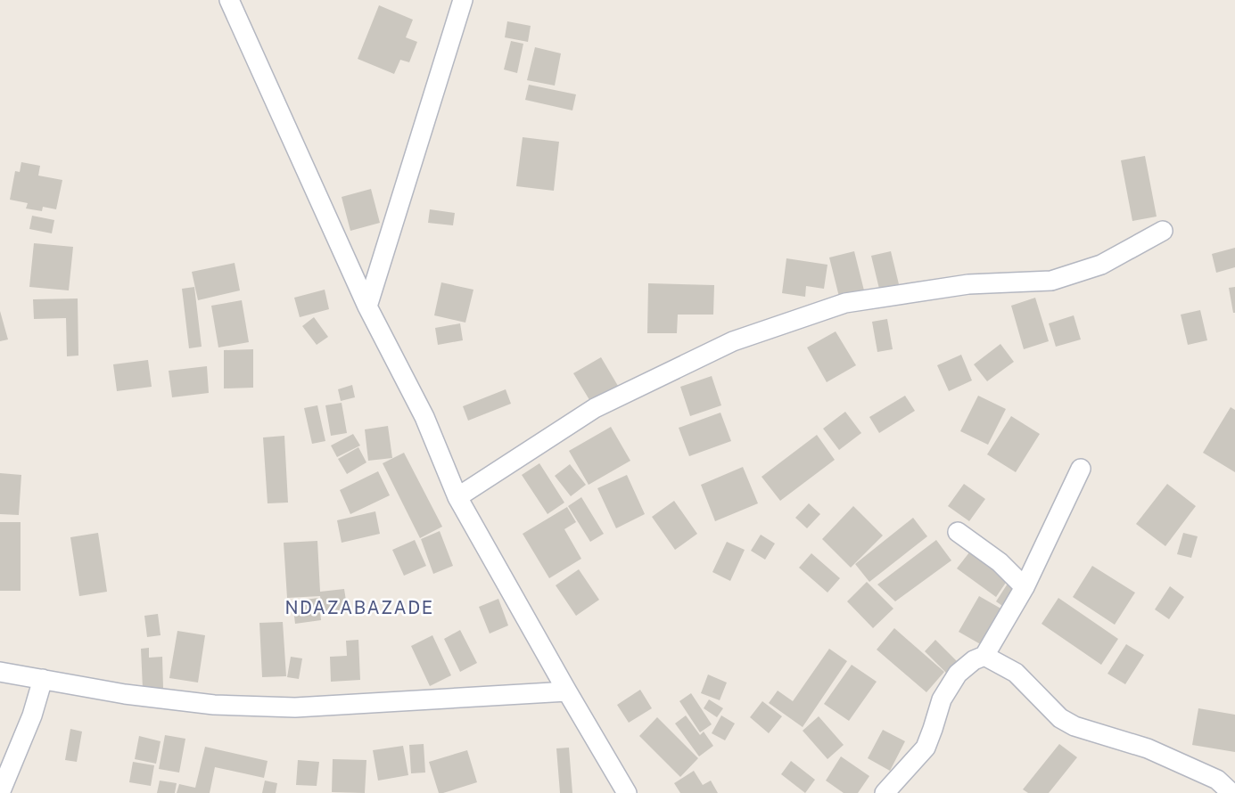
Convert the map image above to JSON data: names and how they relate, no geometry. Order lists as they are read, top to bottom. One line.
{"districts":["NDAZABAZADE"]}
